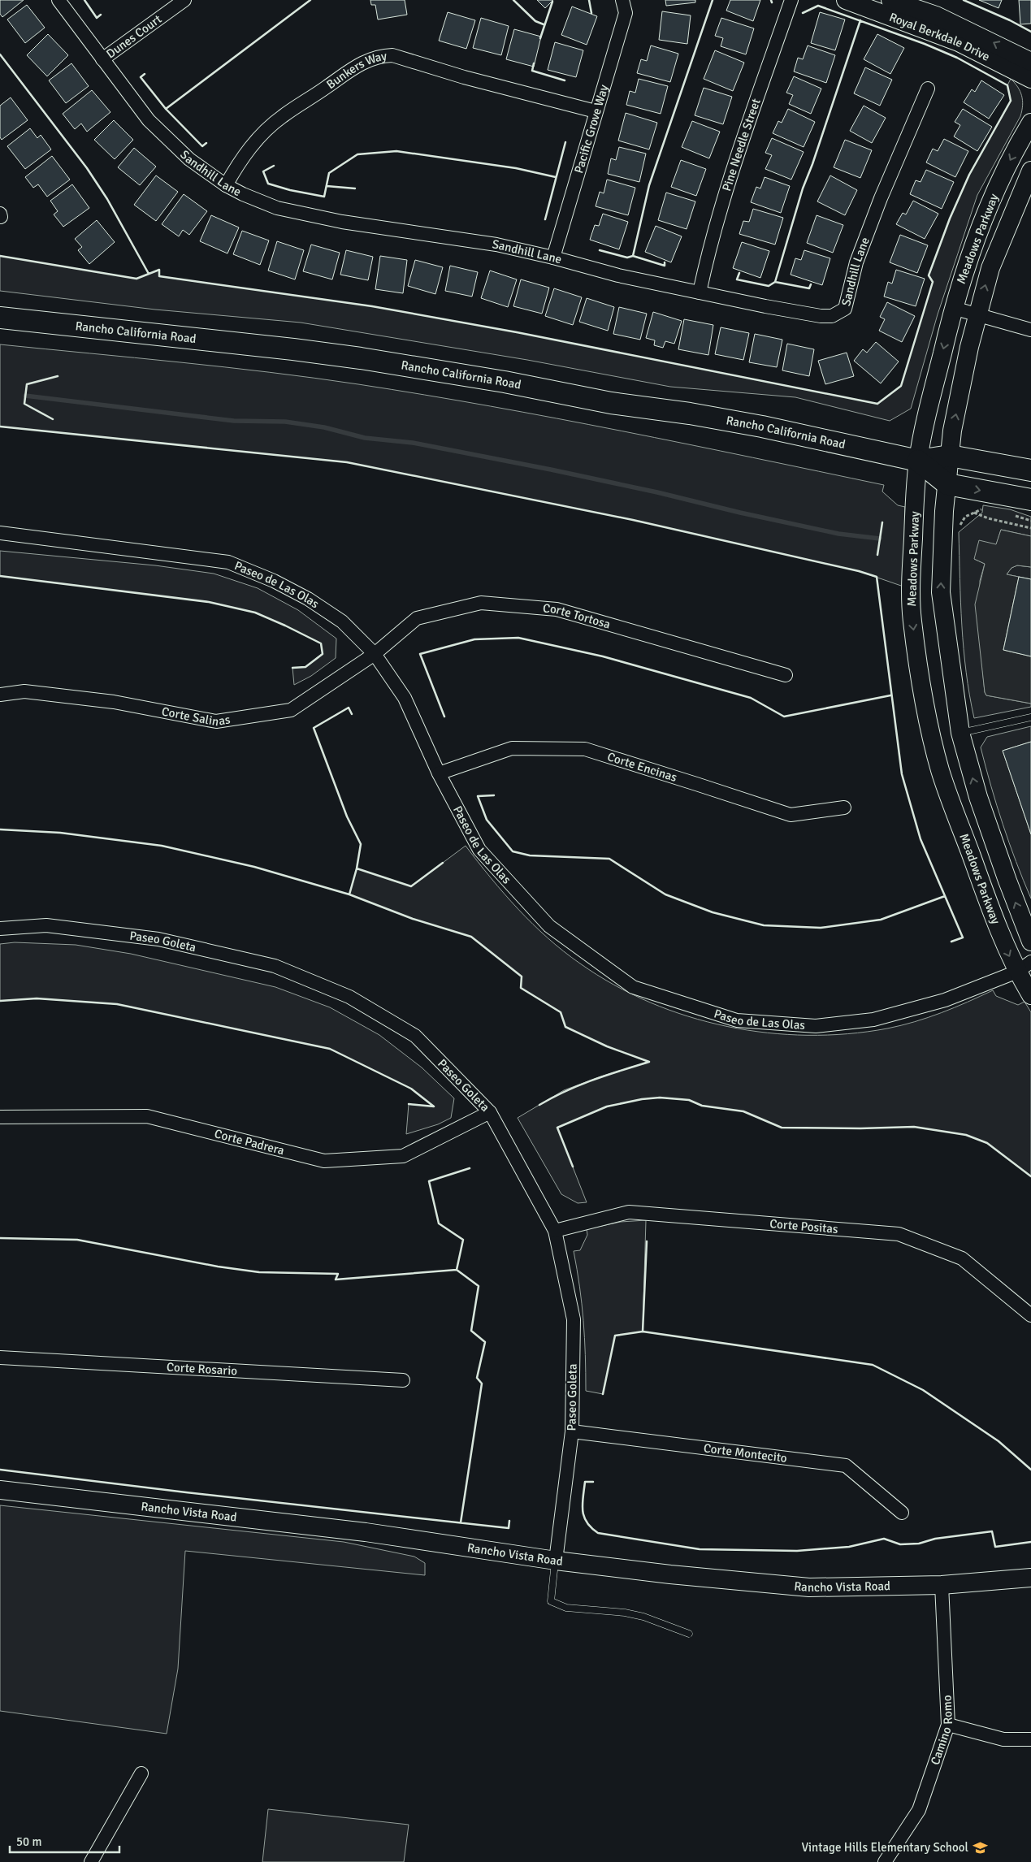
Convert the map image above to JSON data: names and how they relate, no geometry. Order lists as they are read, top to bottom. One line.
{"streets":{"main road":["Royal Berkdale Drive","Meadows Parkway","Rancho California Road","Rancho Vista Road"],"street":["Dunes Court","Bunkers Way","Pacific Grove Way","Pine Needle Street","Sandhill Lane","Paseo de Las Olas","Corte Tortosa","Corte Salinas","Corte Encinas","Paseo Goleta","Corte Padrera","Corte Positas","Corte Rosario","Corte Montecito","Camino Romo"]},"crossings":[["Dunes Court","Sandhill Lane"],["Bunkers Way","Pacific Grove Way"],["Bunkers Way","Sandhill Lane"],["Pacific Grove Way","Sandhill Lane"],["Pine Needle Street","Sandhill Lane"],["Meadows Parkway","Rancho California Road"],["Meadows Parkway","Paseo de Las Olas"],["Paseo de Las Olas","Corte Tortosa"],["Paseo de Las Olas","Corte Salinas"],["Paseo de Las Olas","Corte Encinas"],["Corte Tortosa","Corte Salinas"],["Paseo Goleta","Corte Padrera"],["Paseo Goleta","Corte Positas"],["Paseo Goleta","Corte Montecito"],["Paseo Goleta","Rancho Vista Road"],["Rancho Vista Road","Camino Romo"]],"places":{"school or university":["Vintage Hills Elementary School"]},"scale_bar":"50 m"}
